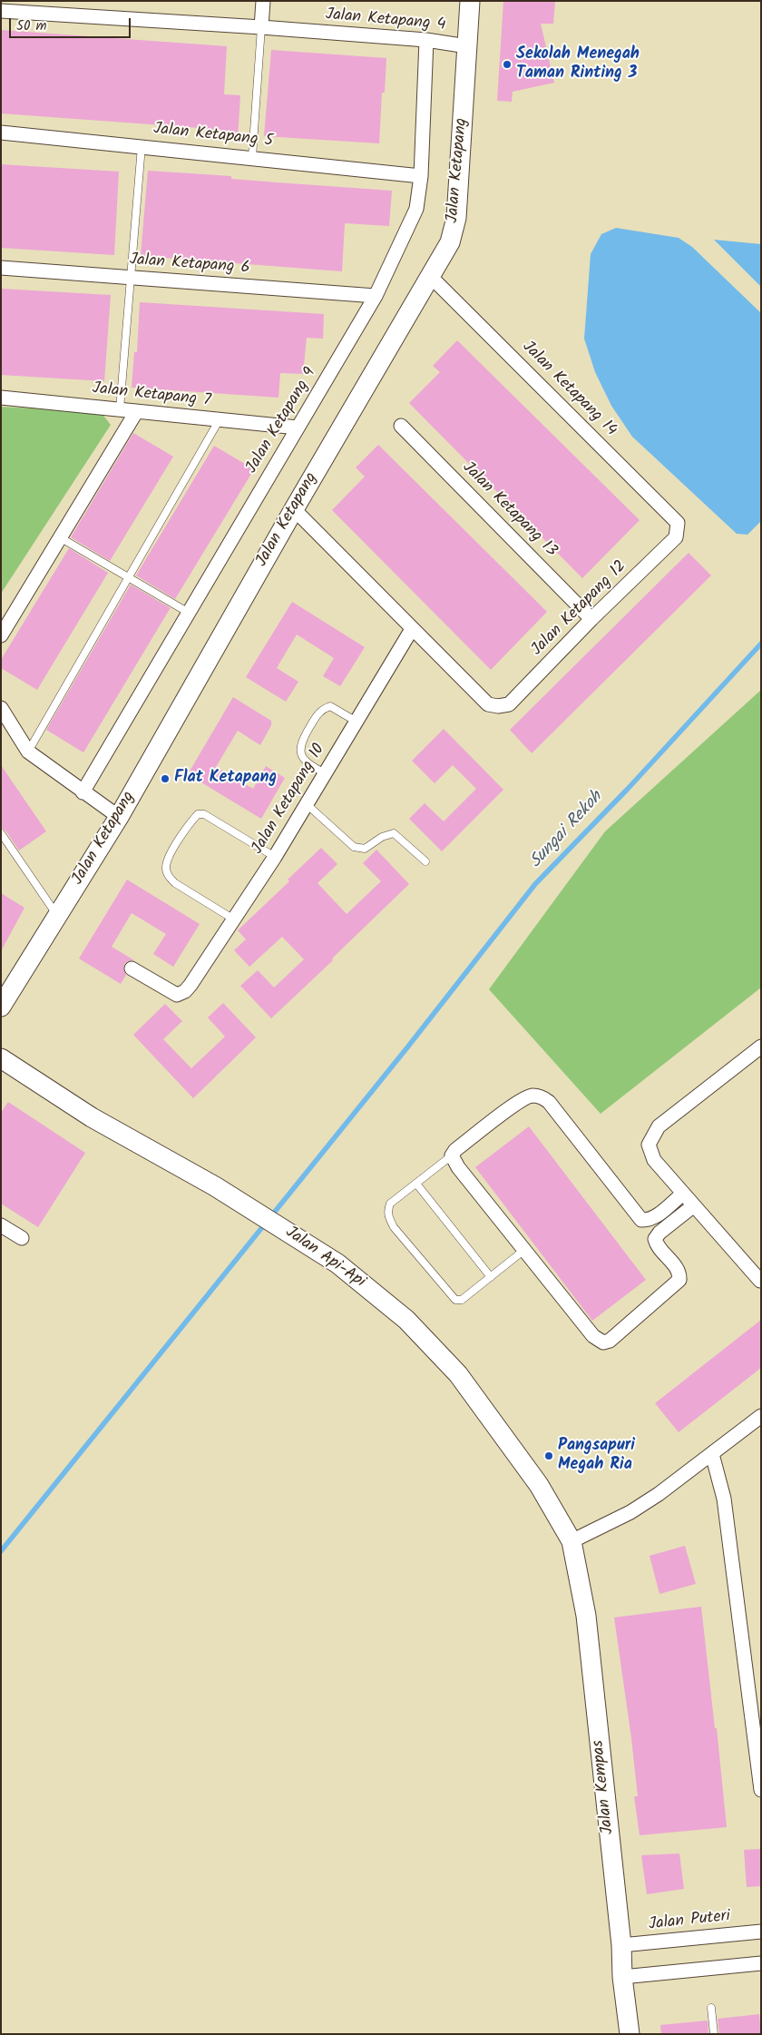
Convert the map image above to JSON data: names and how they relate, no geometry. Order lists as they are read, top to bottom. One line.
{"streets":{"street":["Jalan Ketapang 4","Jalan Ketapang 5","Jalan Ketapang","Jalan Ketapang 6","Jalan Ketapang 14","Jalan Ketapang 7","Jalan Ketapang 9","Jalan Ketapang 13","Jalan Ketapang 12","Jalan Ketapang 10","Jalan Api-Api","Jalan Kempas","Jalan Puteri"]},"crossings":[["Jalan Ketapang 4","Jalan Ketapang"],["Jalan Ketapang 4","Jalan Ketapang 9"],["Jalan Ketapang 5","Jalan Ketapang 9"],["Jalan Ketapang","Jalan Ketapang 14"],["Jalan Ketapang 6","Jalan Ketapang 9"],["Jalan Ketapang 14","Jalan Ketapang 12"],["Jalan Ketapang 7","Jalan Ketapang 9"],["Jalan Ketapang 13","Jalan Ketapang 12"],["Jalan Ketapang 12","Jalan Ketapang 10"],["Jalan Api-Api","Jalan Kempas"],["Jalan Kempas","Jalan Puteri"]],"water":["Sungai Rekoh"],"places":["Sekolah Menegah Taman Rinting 3","Flat Ketapang","Pangsapuri Megah Ria"],"scale_bar":"50 m"}
